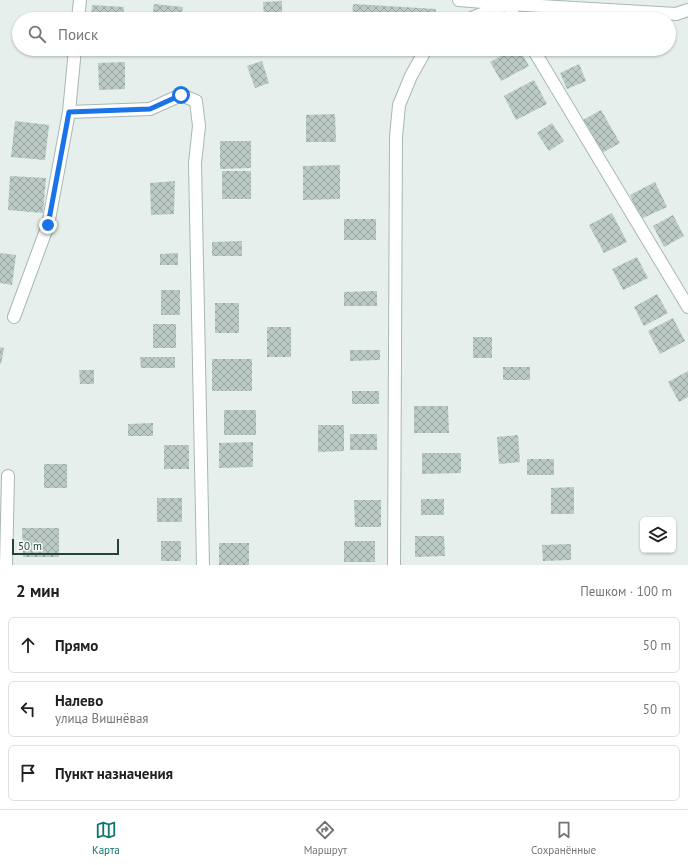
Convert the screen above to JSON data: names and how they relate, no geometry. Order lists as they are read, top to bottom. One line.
{"scale_bar":"50 m","page":{"search":"Поиск","scale":"50 m","heading":["2 мин","Пешком · 100 m"],"list":[["Прямо","50 m"],["Налево","улица Вишнёвая","50 m"],"Пункт назначения"],"nav":["Карта","Маршрут","Сохранённые"]}}
